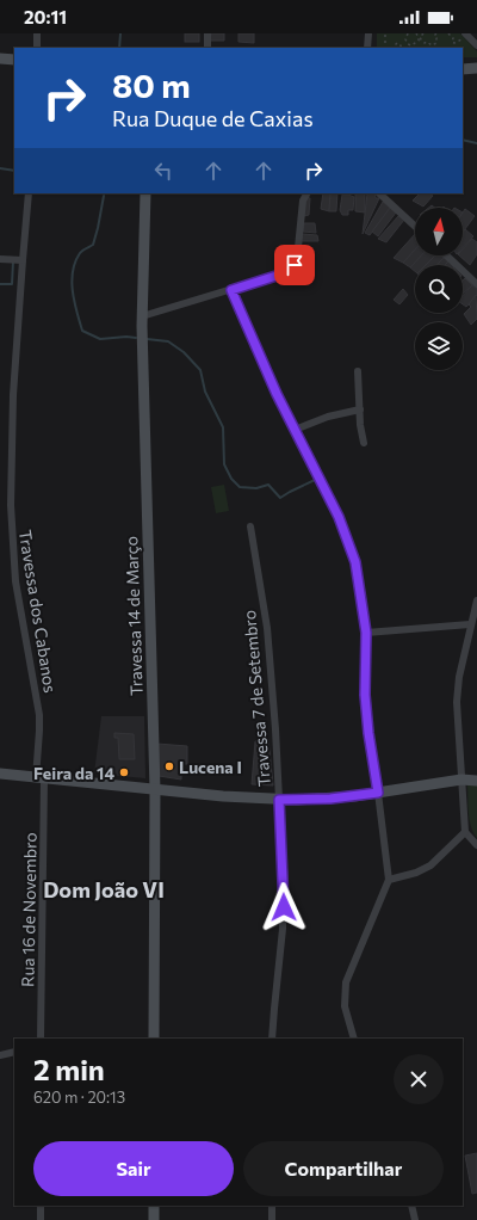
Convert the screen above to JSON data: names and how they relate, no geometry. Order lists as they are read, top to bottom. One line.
{"streets":{"street":["Travessa dos Cabanos","Travessa 14 de Março","Travessa 7 de Setembro","Rua 16 de Novembro"]},"crossings":[["Travessa dos Cabanos","Rua 16 de Novembro"]],"districts":["Dom João VI"],"places":["Lucena I","Feira da 14"],"north":"top","page":{"status":"20:11","turn":["80 m","Rua Duque de Caxias"],"heading":["2 min","620 m · 20:13"],"buttons":["Sair","Compartilhar"]}}
